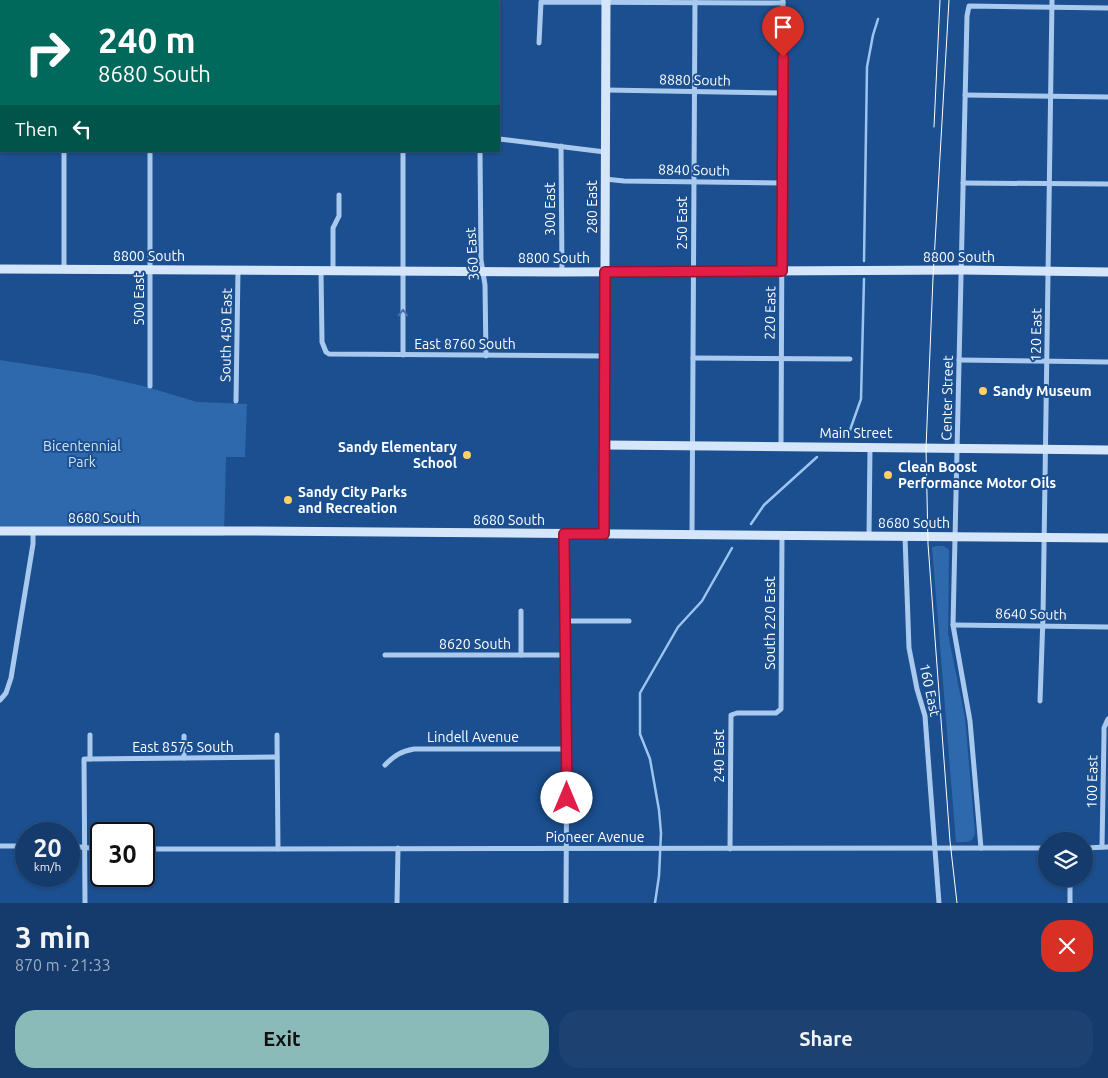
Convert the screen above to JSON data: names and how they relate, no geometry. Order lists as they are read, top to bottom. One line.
{"streets":{"street":["8880 South","8840 South","280 East","300 East","250 East","360 East","8800 South","500 East","220 East","South 450 East","120 East","East 8760 South","Center Street","Main Street","8680 South","8640 South","South 220 East","8620 South","160 East","Lindell Avenue","East 8575 South","240 East","100 East","Pioneer Avenue"]},"crossings":[["8880 South","280 East"],["8880 South","250 East"],["8880 South","220 East"],["8840 South","280 East"],["8840 South","250 East"],["8840 South","220 East"],["280 East","8800 South"],["280 East","East 8760 South"],["280 East","Main Street"],["280 East","8680 South"],["300 East","8800 South"],["250 East","8800 South"],["250 East","Main Street"],["250 East","8680 South"],["360 East","8800 South"],["360 East","East 8760 South"],["8800 South","500 East"],["8800 South","220 East"],["8800 South","South 450 East"],["8800 South","120 East"],["8800 South","East 8760 South"],["8800 South","Center Street"],["220 East","Main Street"],["120 East","Center Street"],["120 East","Main Street"],["120 East","8680 South"],["120 East","8640 South"],["Center Street","Main Street"],["Center Street","8680 South"],["Center Street","8640 South"],["Center Street","Pioneer Avenue"],["8680 South","South 220 East"],["8680 South","160 East"],["South 220 East","240 East"],["160 East","Pioneer Avenue"],["240 East","Pioneer Avenue"]],"parks":["Bicentennial Park"],"places":["Sandy Museum","Sandy Elementary School","Clean Boost Performance Motor Oils","Sandy City Parks and Recreation"],"page":{"turn":["240 m","8680 South"],"then":"Then","speed":"20 km/h","limit":"30","heading":["3 min","870 m · 21:33"],"buttons":["Exit","Share"]}}
